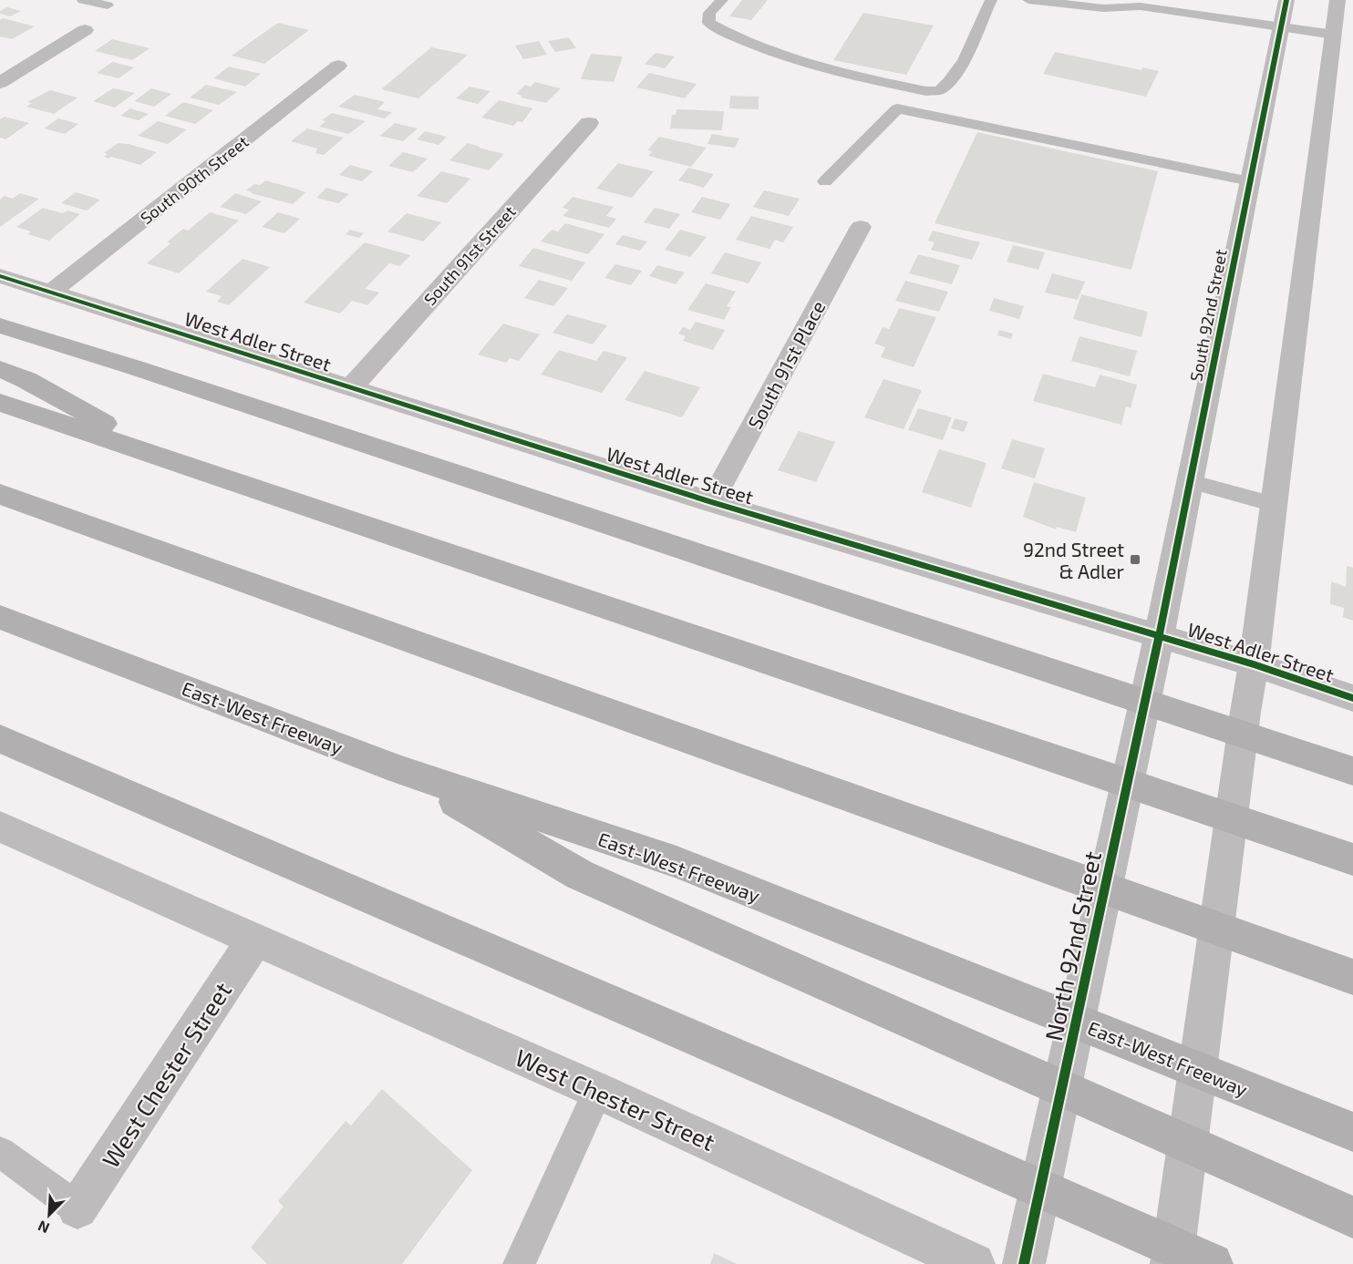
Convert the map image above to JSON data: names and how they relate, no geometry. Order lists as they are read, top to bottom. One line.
{"streets":{"highway":["East-West Freeway"],"street":["South 90th Street","South 91st Street","South 92nd Street","West Adler Street","South 91st Place","North 92nd Street","West Chester Street"]},"crossings":[["South 90th Street","West Adler Street"],["South 91st Street","West Adler Street"],["South 92nd Street","West Adler Street"],["South 92nd Street","North 92nd Street"],["West Adler Street","South 91st Place"],["West Adler Street","North 92nd Street"]],"places":{"transit":["92nd Street & Adler"]},"north":"bottom left"}
